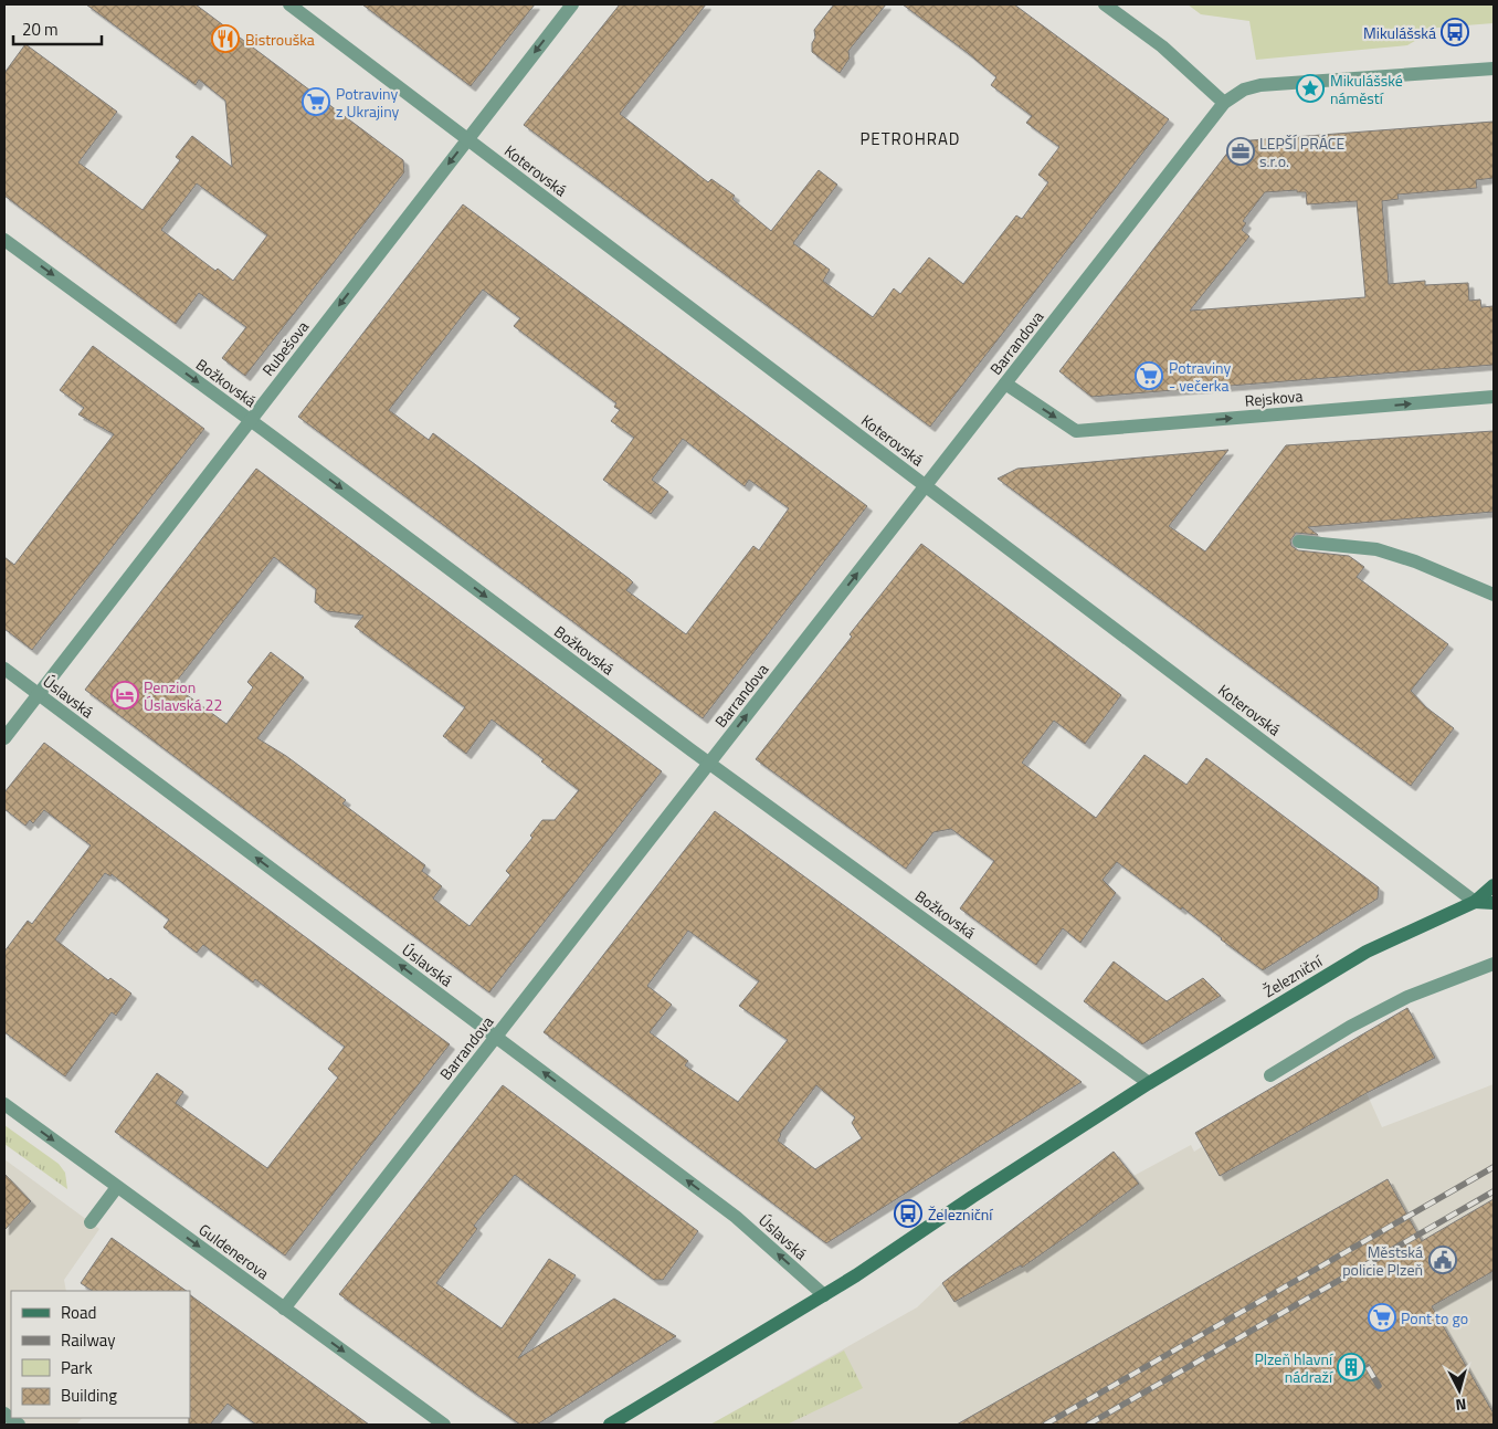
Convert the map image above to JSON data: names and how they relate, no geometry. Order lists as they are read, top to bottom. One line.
{"streets":{"main road":["Železniční"],"street":["Koterovská","Barrandova","Rubešova","Božkovská","Rejskova","Úslavská","Guldenerova"]},"crossings":[["Koterovská","Barrandova"],["Koterovská","Rubešova"],["Koterovská","Železniční"],["Barrandova","Božkovská"],["Barrandova","Rejskova"],["Barrandova","Úslavská"],["Barrandova","Guldenerova"],["Rubešova","Božkovská"],["Rubešova","Úslavská"],["Božkovská","Železniční"],["Úslavská","Železniční"]],"one_way":["Rubešova","Božkovská","Rejskova","Úslavská","Guldenerova"],"districts":["PETROHRAD"],"places":{"bus stop":["Mikulášská","Železniční"],"restaurant":["Bistrouška"],"place":["Mikulášské náměstí"],"supermarket":["Potraviny z Ukrajiny","Potraviny - večerka","Pont to go"],"office":["LEPŠÍ PRÁCE s.r.o."],"hotel":["Penzion Úslavská 22"],"public building":["Městská policie Plzeň"],"building":["Plzeň hlavní nádraží"]},"legend":["Road","Railway","Park","Building"],"scale_bar":"20 m","north":"bottom"}
